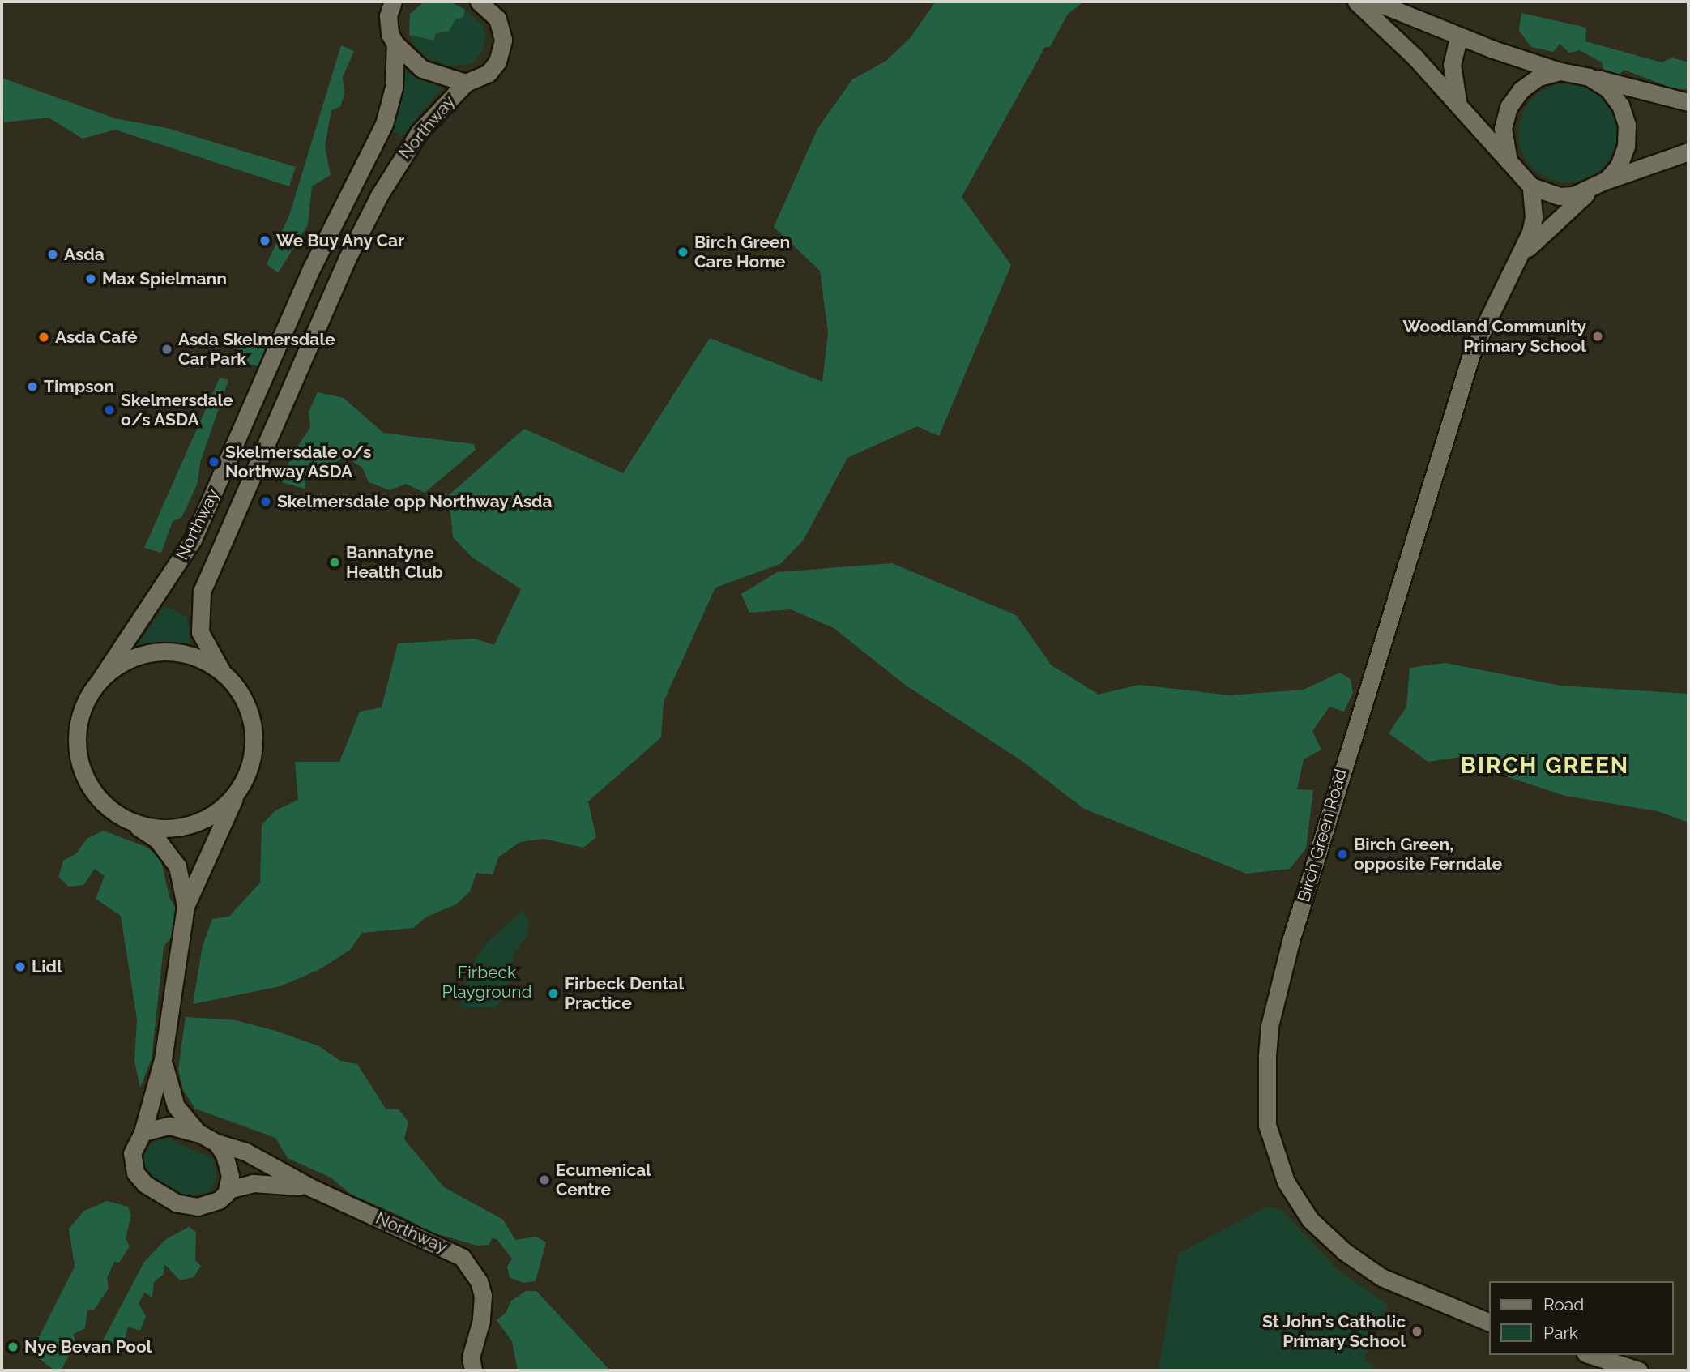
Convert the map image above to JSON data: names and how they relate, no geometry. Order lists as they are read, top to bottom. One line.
{"streets":{"street":["Northway","Birch Green Road"]},"districts":["BIRCH GREEN"],"parks":["Firbeck Playground"],"places":["We Buy Any Car","Birch Green Care Home","Asda","Max Spielmann","Woodland Community Primary School","Asda Café","Asda Skelmersdale Car Park","Timpson","Skelmersdale o/s ASDA","Skelmersdale o/s Northway ASDA","Skelmersdale opp Northway Asda","Bannatyne Health Club","Birch Green, opposite Ferndale","Lidl","Firbeck Dental Practice","Ecumenical Centre","St John's Catholic Primary School","Nye Bevan Pool"],"legend":["Road","Park"]}
